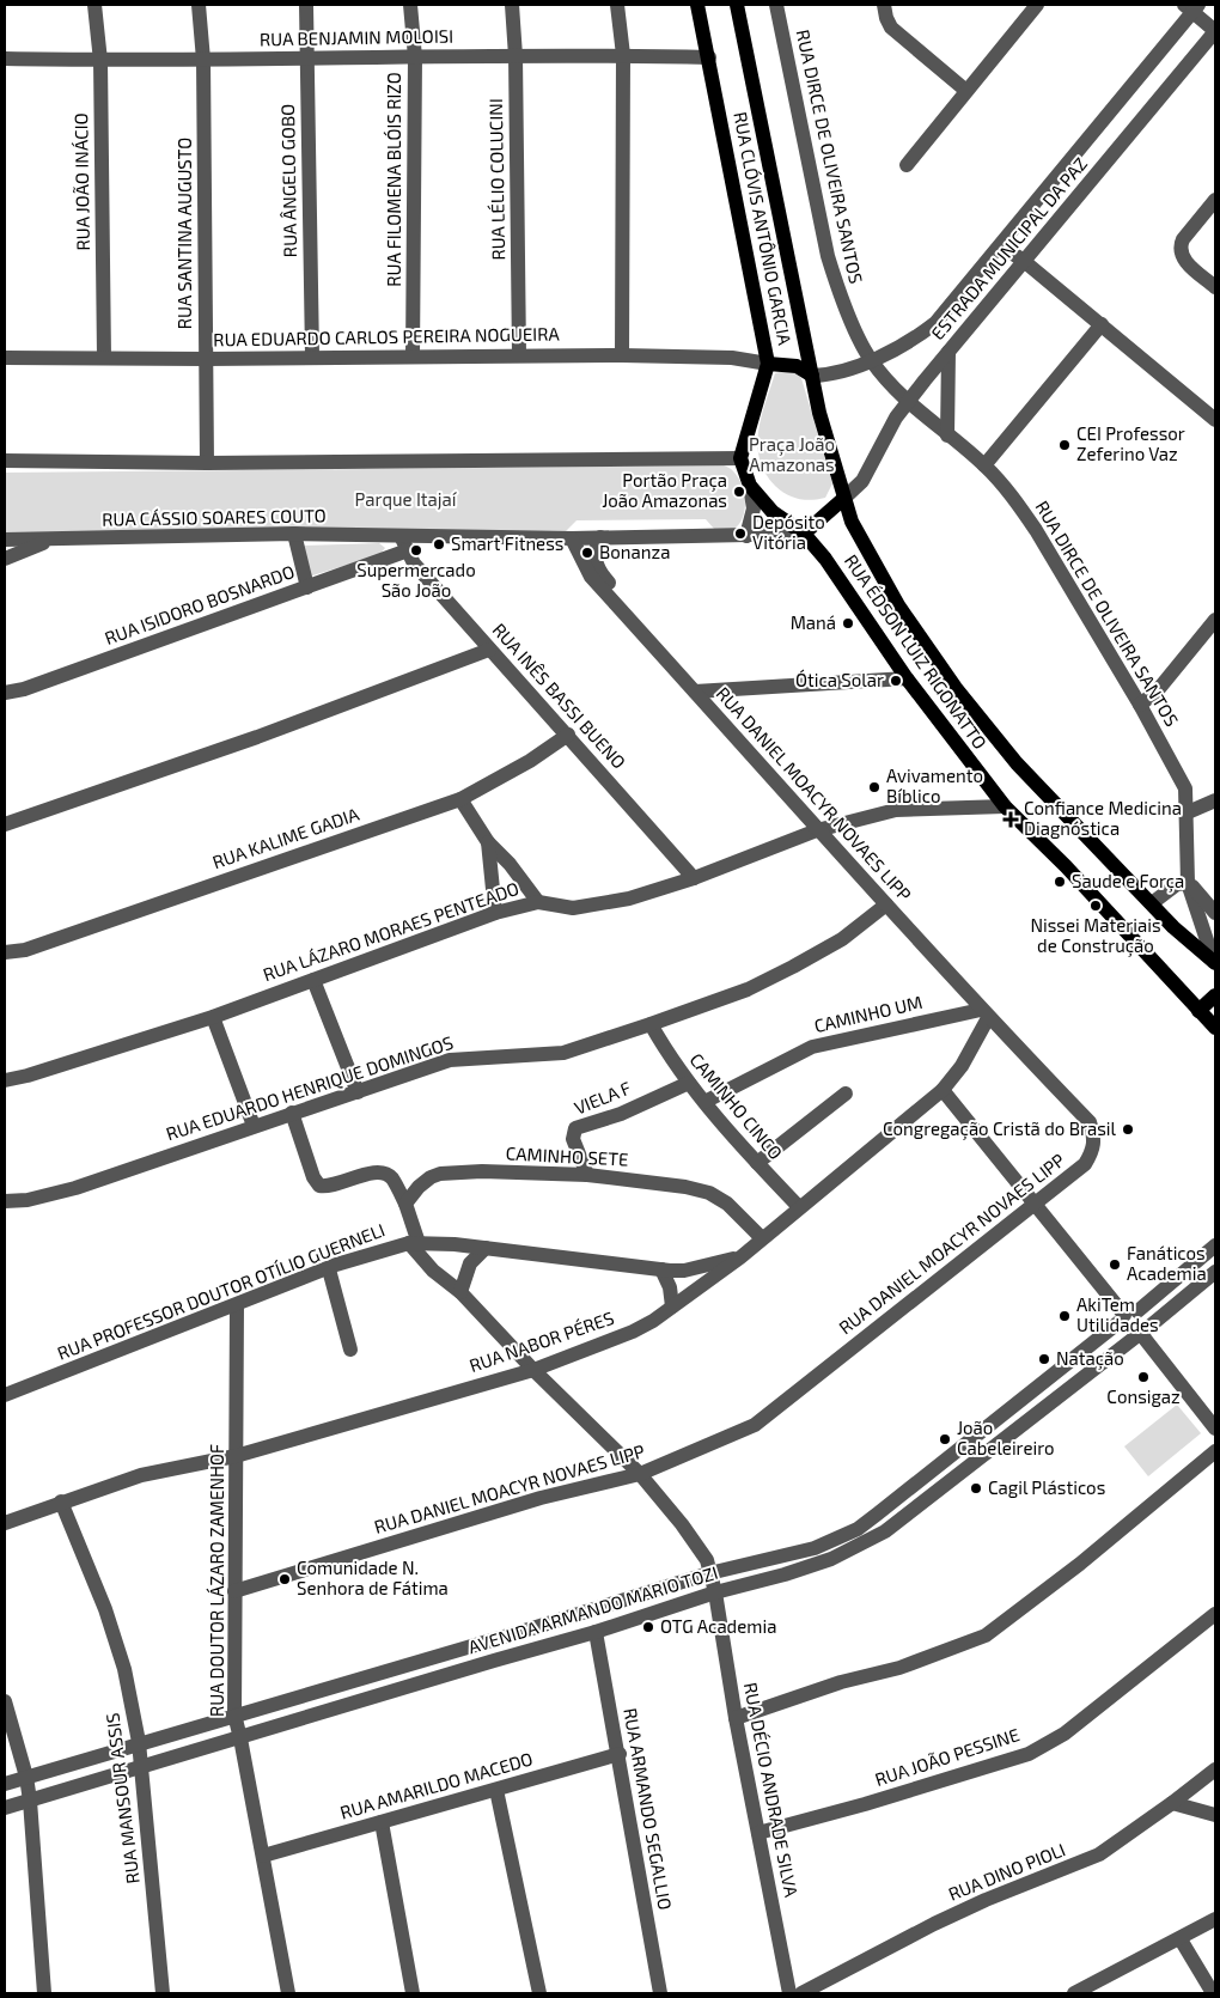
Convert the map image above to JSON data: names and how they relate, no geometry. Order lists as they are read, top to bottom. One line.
{"streets":{"main road":["RUA CLÓVIS ANTÔNIO GARCIA","RUA ÉDSON LUIZ RIGONATTO"],"street":["RUA BENJAMIN MOLOISI","RUA DIRCE DE OLIVEIRA SANTOS","RUA FILOMENA BLÓIS RIZO","RUA LÉLIO COLUCINI","RUA ÂNGELO GOBO","RUA JOÃO INÁCIO","RUA SANTINA AUGUSTO","ESTRADA MUNICIPAL DA PAZ","RUA EDUARDO CARLOS PEREIRA NOGUEIRA","RUA CÁSSIO SOARES COUTO","RUA ISIDORO BOSNARDO","RUA INÊS BASSI BUENO","RUA DANIEL MOACYR NOVAES LIPP","RUA KALIME GADIA","RUA LÁZARO MORAES PENTEADO","CAMINHO UM","RUA EDUARDO HENRIQUE DOMINGOS","VIELA F","CAMINHO CINCO","CAMINHO SETE","RUA PROFESSOR DOUTOR OTÍLIO GUERNELI","RUA NABOR PÉRES","RUA DOUTOR LÁZARO ZAMENHOF","AVENIDA ARMANDO MARIO TOZI","RUA JOÃO PESSINE","RUA AMARILDO MACEDO","RUA DÉCIO ANDRADE SILVA","RUA MANSOUR ASSIS","RUA ARMANDO SEGALLIO","RUA DINO PIOLI"]},"crossings":[["RUA BENJAMIN MOLOISI","RUA FILOMENA BLÓIS RIZO"],["RUA BENJAMIN MOLOISI","RUA LÉLIO COLUCINI"],["RUA BENJAMIN MOLOISI","RUA ÂNGELO GOBO"],["RUA BENJAMIN MOLOISI","RUA JOÃO INÁCIO"],["RUA BENJAMIN MOLOISI","RUA CLÓVIS ANTÔNIO GARCIA"],["RUA BENJAMIN MOLOISI","RUA SANTINA AUGUSTO"],["RUA DIRCE DE OLIVEIRA SANTOS","RUA CLÓVIS ANTÔNIO GARCIA"],["RUA DIRCE DE OLIVEIRA SANTOS","ESTRADA MUNICIPAL DA PAZ"],["RUA FILOMENA BLÓIS RIZO","RUA EDUARDO CARLOS PEREIRA NOGUEIRA"],["RUA LÉLIO COLUCINI","RUA EDUARDO CARLOS PEREIRA NOGUEIRA"],["RUA ÂNGELO GOBO","RUA EDUARDO CARLOS PEREIRA NOGUEIRA"],["RUA JOÃO INÁCIO","RUA EDUARDO CARLOS PEREIRA NOGUEIRA"],["RUA CLÓVIS ANTÔNIO GARCIA","ESTRADA MUNICIPAL DA PAZ"],["RUA CLÓVIS ANTÔNIO GARCIA","RUA EDUARDO CARLOS PEREIRA NOGUEIRA"],["RUA SANTINA AUGUSTO","RUA EDUARDO CARLOS PEREIRA NOGUEIRA"],["RUA CÁSSIO SOARES COUTO","RUA ISIDORO BOSNARDO"],["RUA CÁSSIO SOARES COUTO","RUA ÉDSON LUIZ RIGONATTO"],["RUA CÁSSIO SOARES COUTO","RUA INÊS BASSI BUENO"],["RUA CÁSSIO SOARES COUTO","RUA DANIEL MOACYR NOVAES LIPP"],["RUA ISIDORO BOSNARDO","RUA INÊS BASSI BUENO"],["RUA ÉDSON LUIZ RIGONATTO","RUA LÁZARO MORAES PENTEADO"],["RUA INÊS BASSI BUENO","RUA KALIME GADIA"],["RUA INÊS BASSI BUENO","RUA LÁZARO MORAES PENTEADO"],["RUA DANIEL MOACYR NOVAES LIPP","RUA LÁZARO MORAES PENTEADO"],["RUA DANIEL MOACYR NOVAES LIPP","CAMINHO UM"],["RUA DANIEL MOACYR NOVAES LIPP","RUA EDUARDO HENRIQUE DOMINGOS"],["RUA DANIEL MOACYR NOVAES LIPP","RUA NABOR PÉRES"],["RUA DANIEL MOACYR NOVAES LIPP","RUA DOUTOR LÁZARO ZAMENHOF"],["CAMINHO UM","CAMINHO CINCO"],["CAMINHO UM","RUA NABOR PÉRES"],["RUA EDUARDO HENRIQUE DOMINGOS","CAMINHO CINCO"],["VIELA F","CAMINHO CINCO"],["VIELA F","CAMINHO SETE"],["CAMINHO CINCO","RUA NABOR PÉRES"],["CAMINHO SETE","RUA NABOR PÉRES"],["RUA PROFESSOR DOUTOR OTÍLIO GUERNELI","RUA NABOR PÉRES"],["RUA PROFESSOR DOUTOR OTÍLIO GUERNELI","RUA DOUTOR LÁZARO ZAMENHOF"],["RUA NABOR PÉRES","RUA DOUTOR LÁZARO ZAMENHOF"],["RUA NABOR PÉRES","RUA MANSOUR ASSIS"],["RUA DOUTOR LÁZARO ZAMENHOF","AVENIDA ARMANDO MARIO TOZI"],["RUA DOUTOR LÁZARO ZAMENHOF","RUA AMARILDO MACEDO"],["AVENIDA ARMANDO MARIO TOZI","RUA DÉCIO ANDRADE SILVA"],["AVENIDA ARMANDO MARIO TOZI","RUA MANSOUR ASSIS"],["AVENIDA ARMANDO MARIO TOZI","RUA ARMANDO SEGALLIO"],["RUA JOÃO PESSINE","RUA DÉCIO ANDRADE SILVA"],["RUA AMARILDO MACEDO","RUA ARMANDO SEGALLIO"]],"parks":["Praça João Amazonas","Parque Itajaí"],"places":{"other":["CEI Professor Zeferino Vaz","Portão Praça João Amazonas","Depósito Vitória","Smart Fitness","Supermercado São João","Bonanza","Maná","Ótica Solar","Avivamento Bíblico","Saude e Força","Nissei Materiais de Construção","Congregação Cristã do Brasil","Fanáticos Academia","AkiTem Utilidades","Natação","Consigaz","João Cabeleireiro","Cagil Plásticos","Comunidade N. Senhora de Fátima","OTG Academia"],"health":["Confiance Medicina Diagnóstica"]}}
